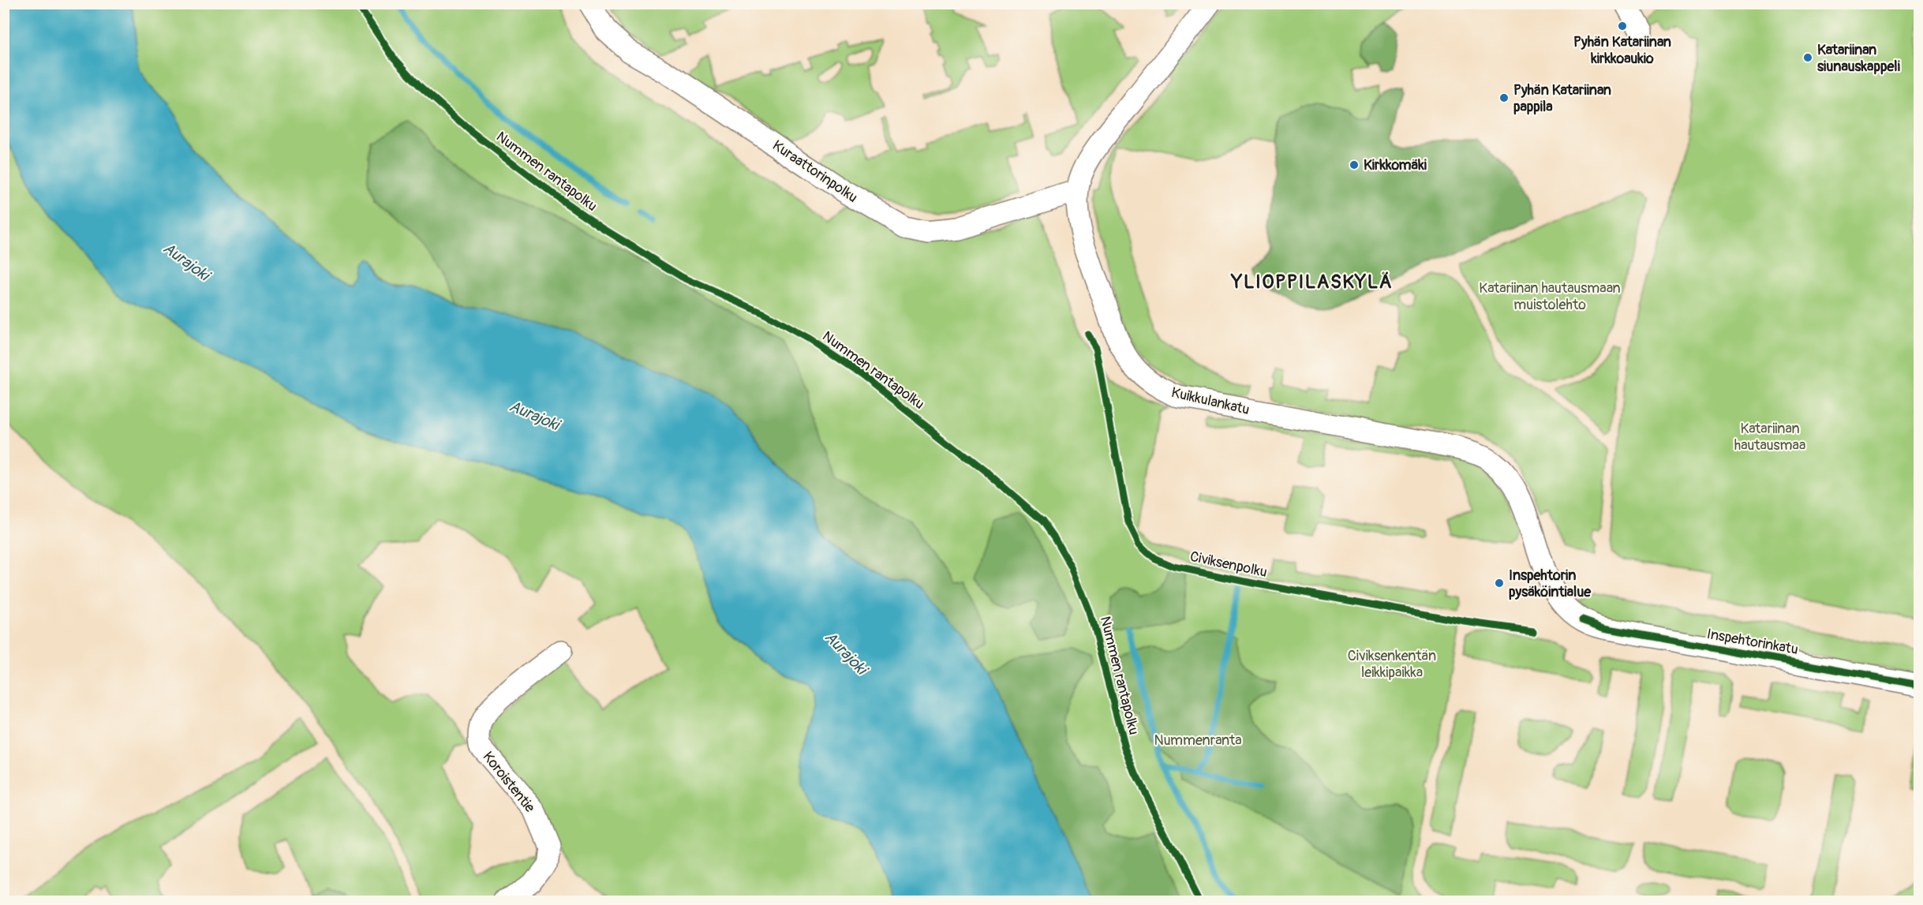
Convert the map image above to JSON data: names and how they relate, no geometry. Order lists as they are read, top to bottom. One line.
{"streets":{"street":["Kuraattorinpolku","Kuikkulankatu","Inspehtorinkatu","Koroistentie"],"cycle path":["Nummen rantapolku","Civiksenpolku"]},"crossings":[["Kuraattorinpolku","Kuikkulankatu"],["Kuikkulankatu","Inspehtorinkatu"]],"districts":["YLIOPPILASKYLÄ"],"water":["Aurajoki"],"parks":["Katariinan hautausmaan muistolehto","Katariinan hautausmaa","Civiksenkentän leikkipaikka","Nummenranta"],"places":["Pyhän Katariinan kirkkoaukio","Katariinan siunauskappeli","Pyhän Katariinan pappila","Kirkkomäki","Inspehtorin pysäköintialue"]}
